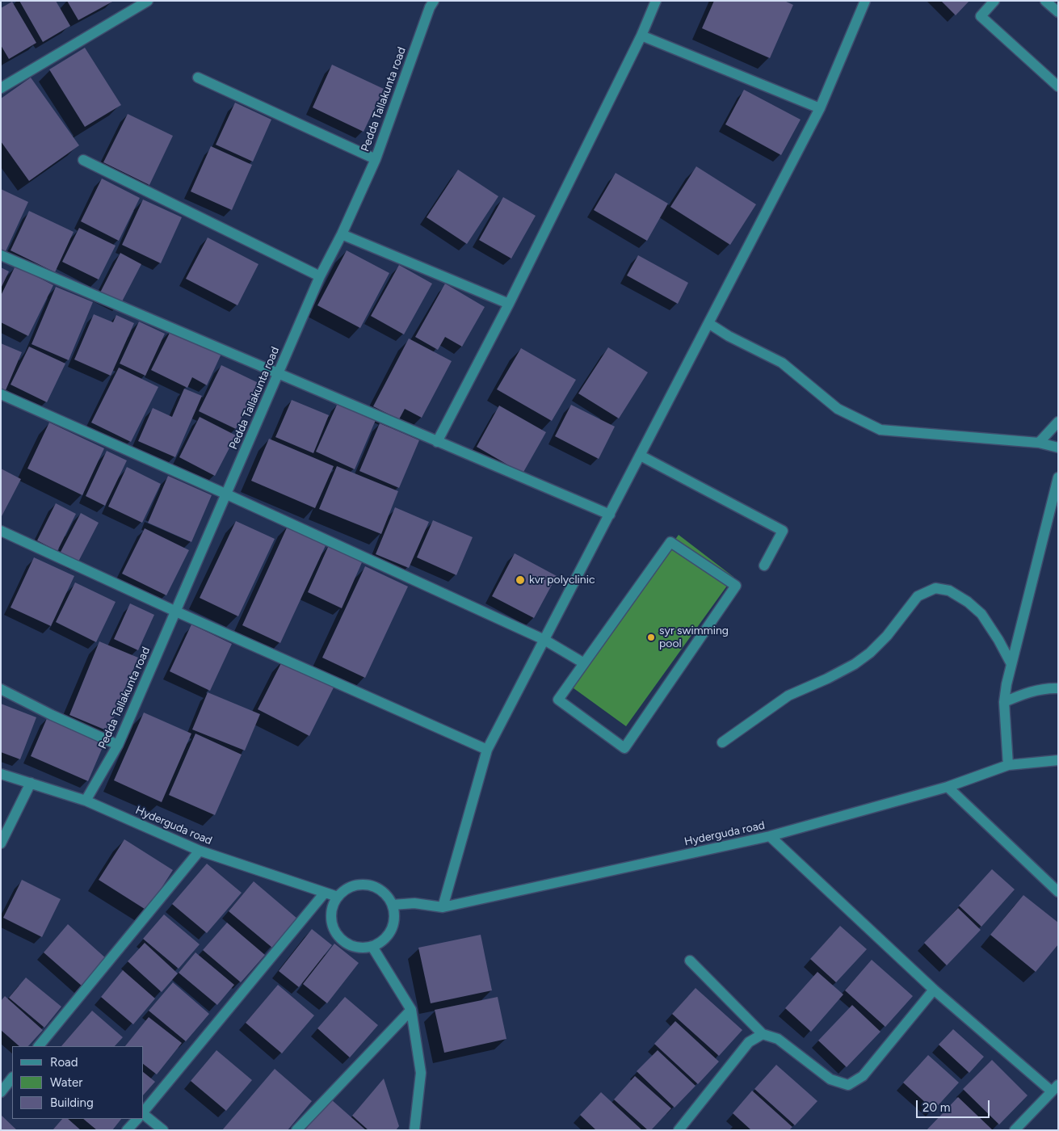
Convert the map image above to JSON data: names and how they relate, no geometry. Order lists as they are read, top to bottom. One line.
{"streets":{"street":["Pedda Tallakunta road","Hyderguda road"]},"crossings":[["Pedda Tallakunta road","Hyderguda road"]],"places":["kvr polyclinic","syr swimming pool"],"legend":["Road","Water","Building"],"scale_bar":"20 m"}
